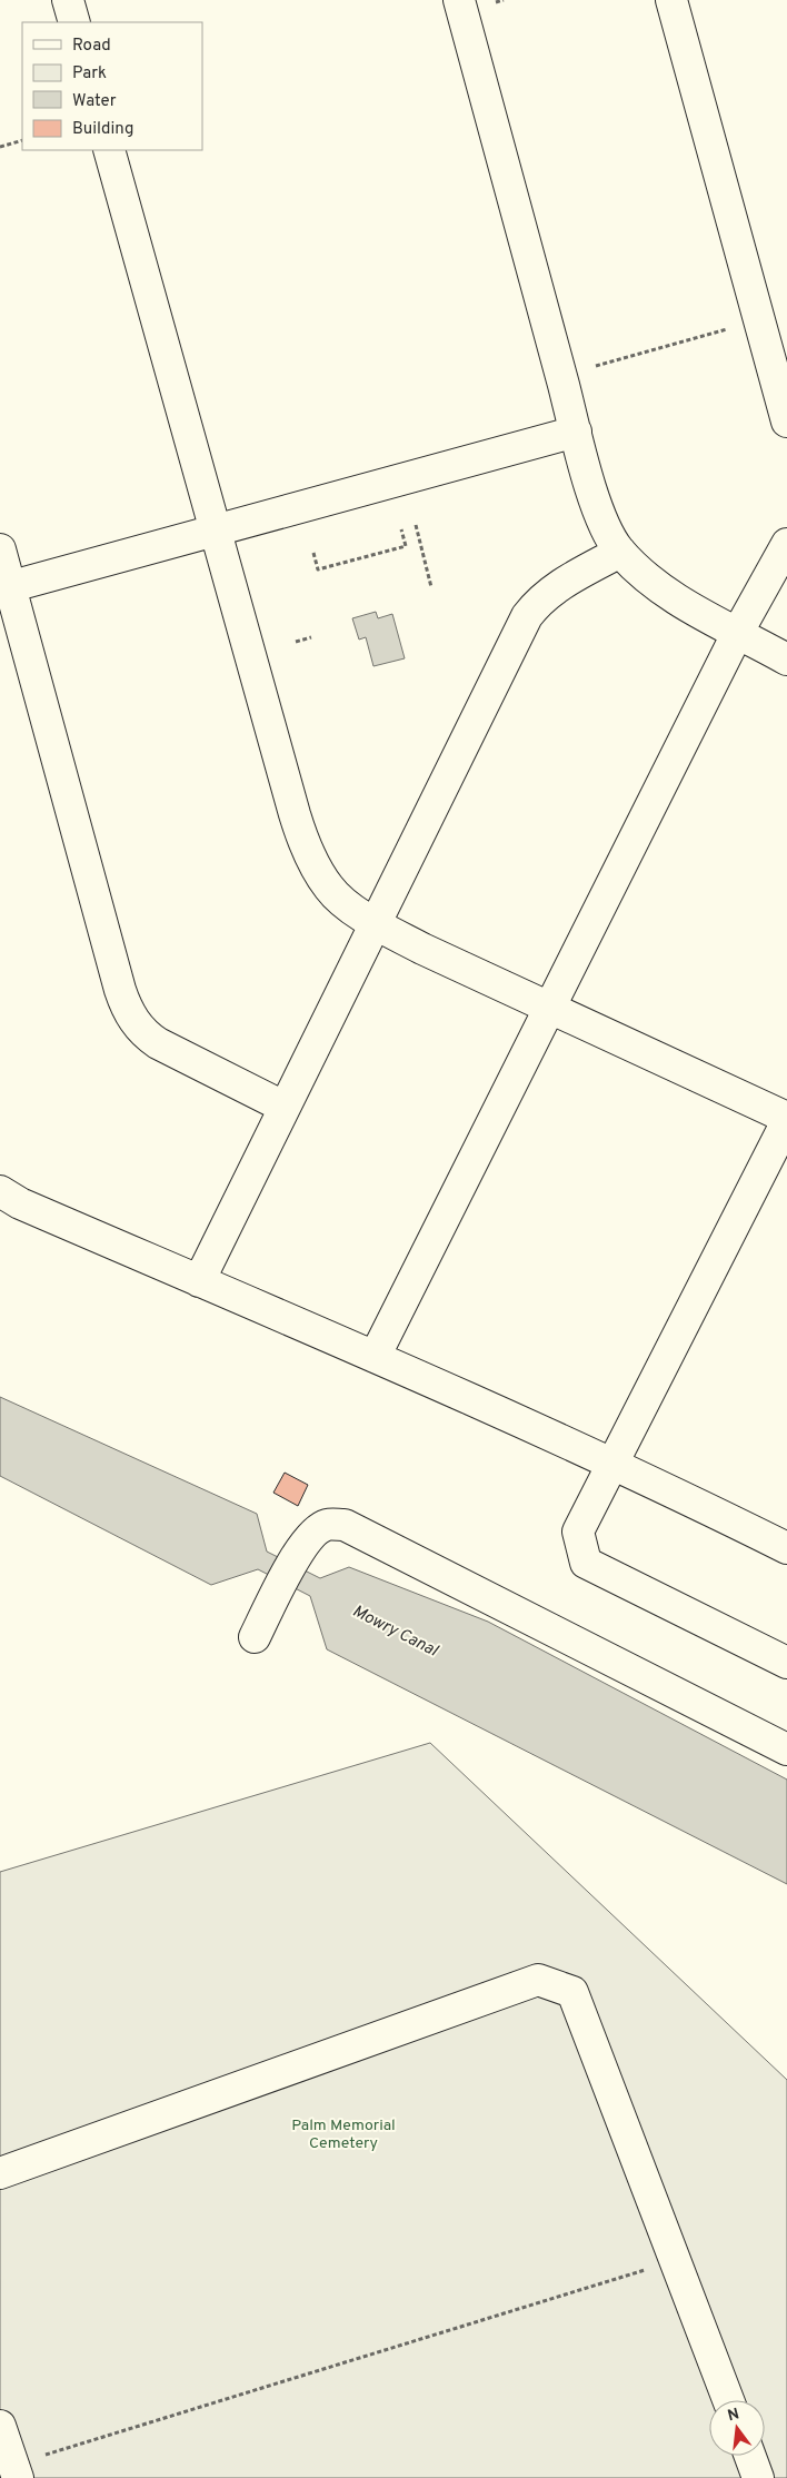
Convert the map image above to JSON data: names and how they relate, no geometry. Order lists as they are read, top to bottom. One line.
{"water":["Mowry Canal"],"parks":["Palm Memorial Cemetery"],"legend":["Road","Park","Water","Building"],"north":"top"}
